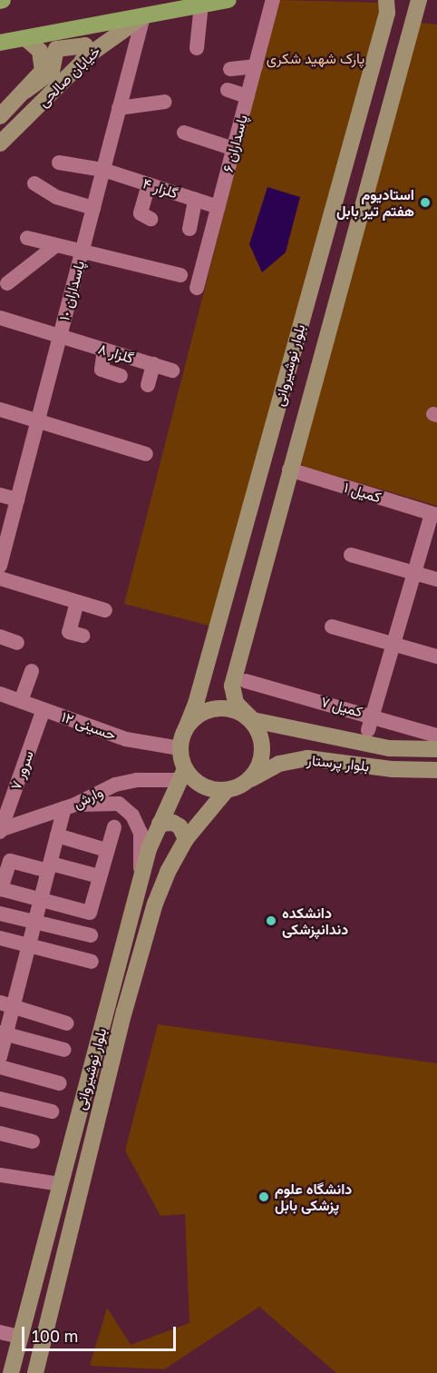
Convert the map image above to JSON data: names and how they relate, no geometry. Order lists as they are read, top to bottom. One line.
{"streets":{"main road":["خیابان صالحی","بلوار نوشیروانی","بلوار پرستار"],"street":["پاسداران ۶","گلزار ۴","پاسداران ١٠","گلزار ۸","کمیل ۱","کمیل ۷","حسینی ۱۲","سرور ۷","وارش"]},"crossings":[["خیابان صالحی","پاسداران ١٠"],["پاسداران ۶","گلزار ۴"],["گلزار ۴","پاسداران ١٠"],["پاسداران ١٠","گلزار ۸"],["بلوار نوشیروانی","کمیل ۱"],["بلوار نوشیروانی","حسینی ۱۲"],["بلوار نوشیروانی","بلوار پرستار"],["بلوار نوشیروانی","وارش"],["کمیل ۷","بلوار پرستار"],["حسینی ۱۲","بلوار پرستار"],["حسینی ۱۲","سرور ۷"],["حسینی ۱۲","وارش"],["بلوار پرستار","وارش"],["سرور ۷","وارش"]],"parks":["پارک شهید شکری"],"places":["استادیوم هفتم تیر بابل","دانشکده دندانپزشکی","دانشگاه علوم پزشکی بابل"],"scale_bar":"100 m"}
